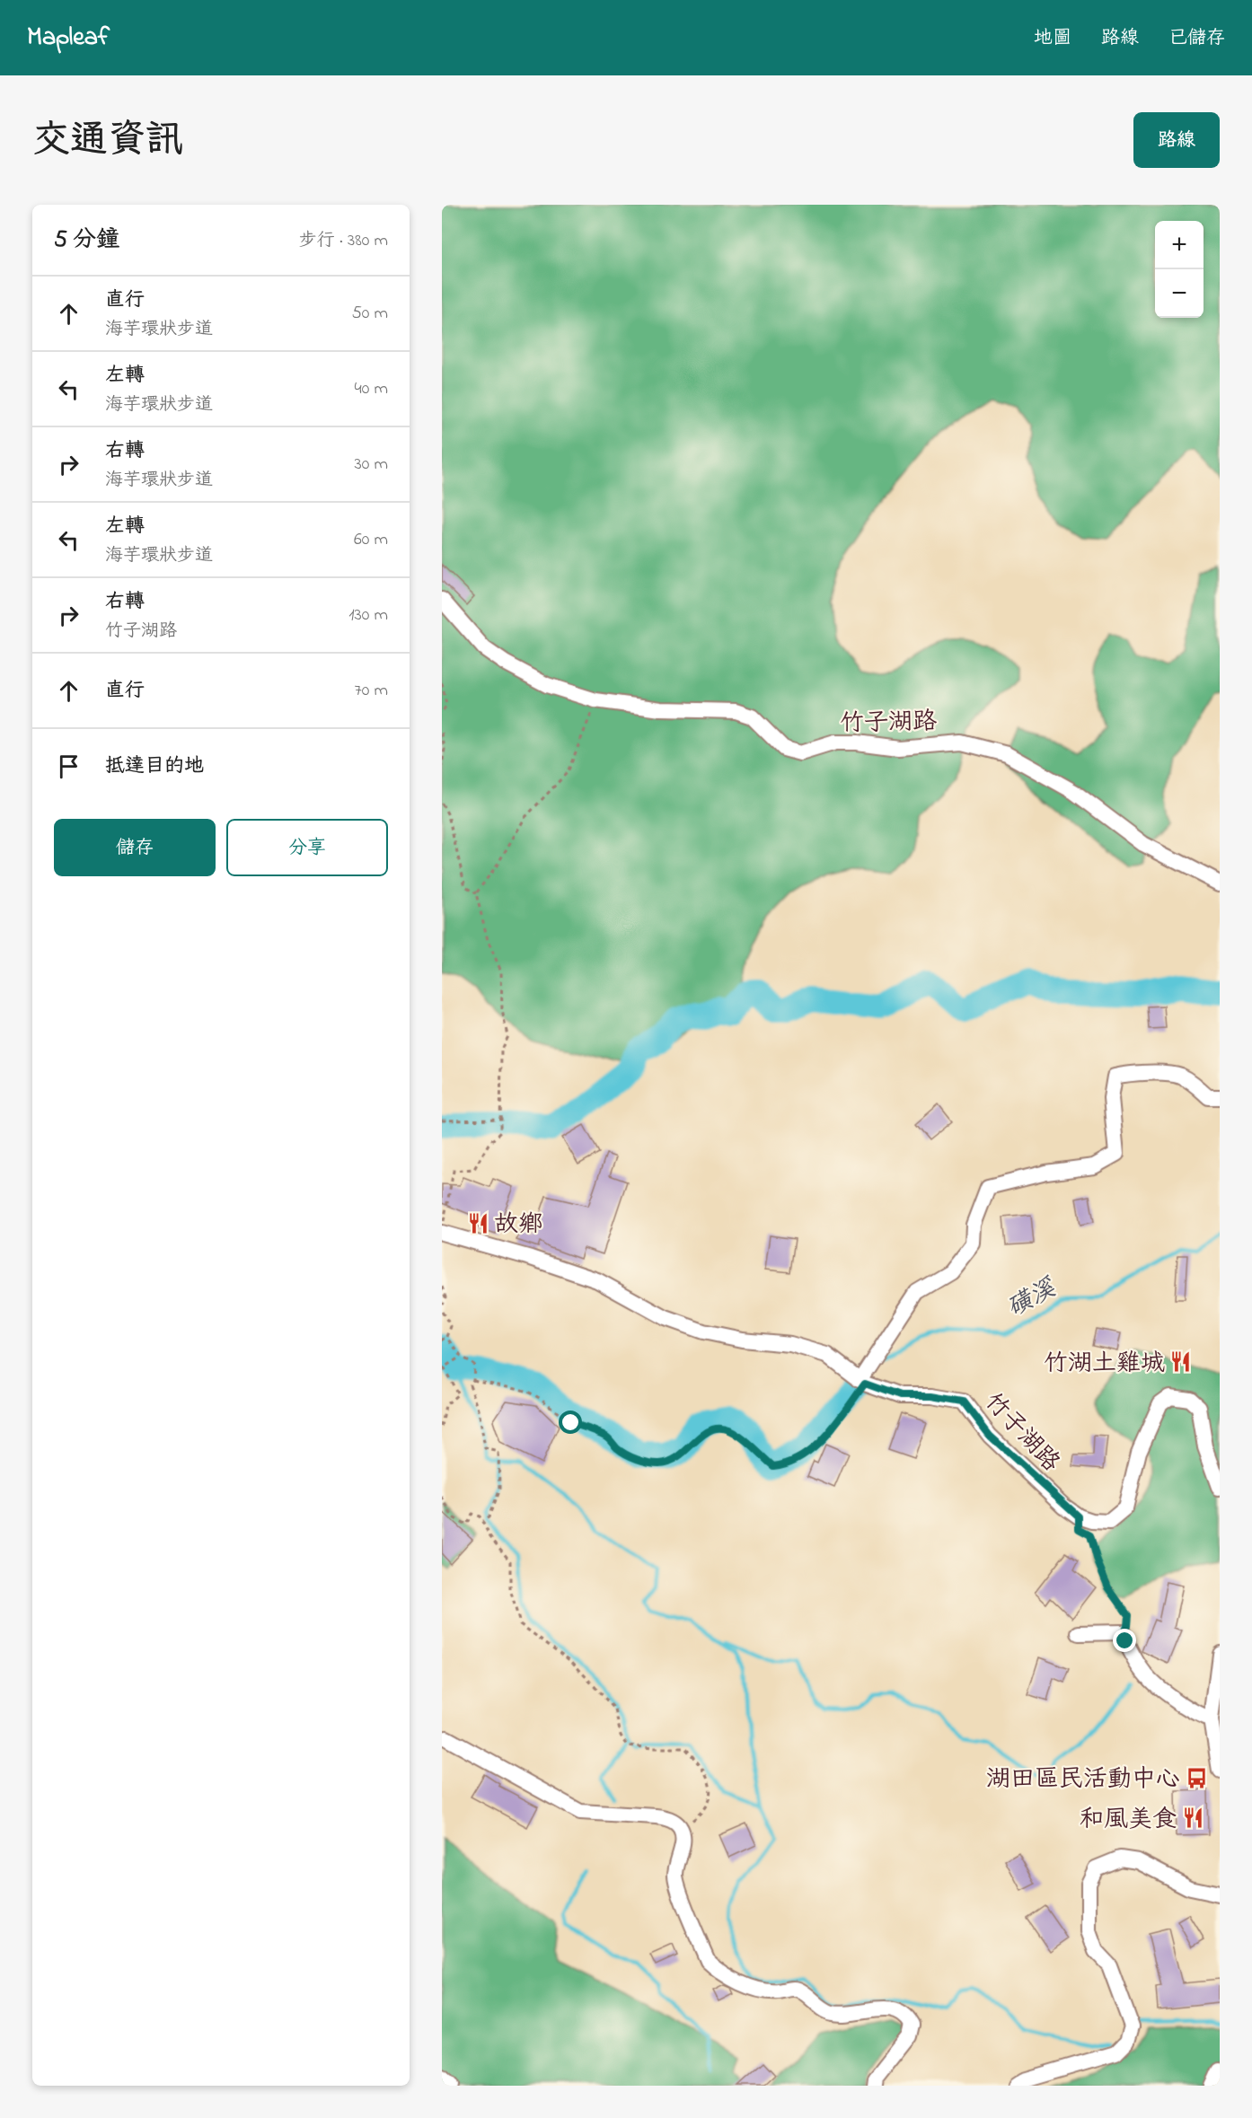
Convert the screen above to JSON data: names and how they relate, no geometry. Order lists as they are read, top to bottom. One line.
{"streets":{"street":["竹子湖路"]},"water":["磺溪"],"places":{"restaurant":["故鄉","竹湖土雞城","和風美食"],"bus stop":["湖田區民活動中心"]},"page":{"header":"Mapleaf","nav":["地圖","路線","已儲存"],"title":"交通資訊","buttons":["路線",["儲存","分享"]],"heading":["5 分鐘","步行 · 380 m"],"map_buttons":["+","−"],"list":[["直行","海芋環狀步道","50 m"],["左轉","海芋環狀步道","40 m"],["右轉","海芋環狀步道","30 m"],["左轉","海芋環狀步道","60 m"],["右轉","竹子湖路","130 m"],["直行","70 m"],"抵達目的地"]}}
